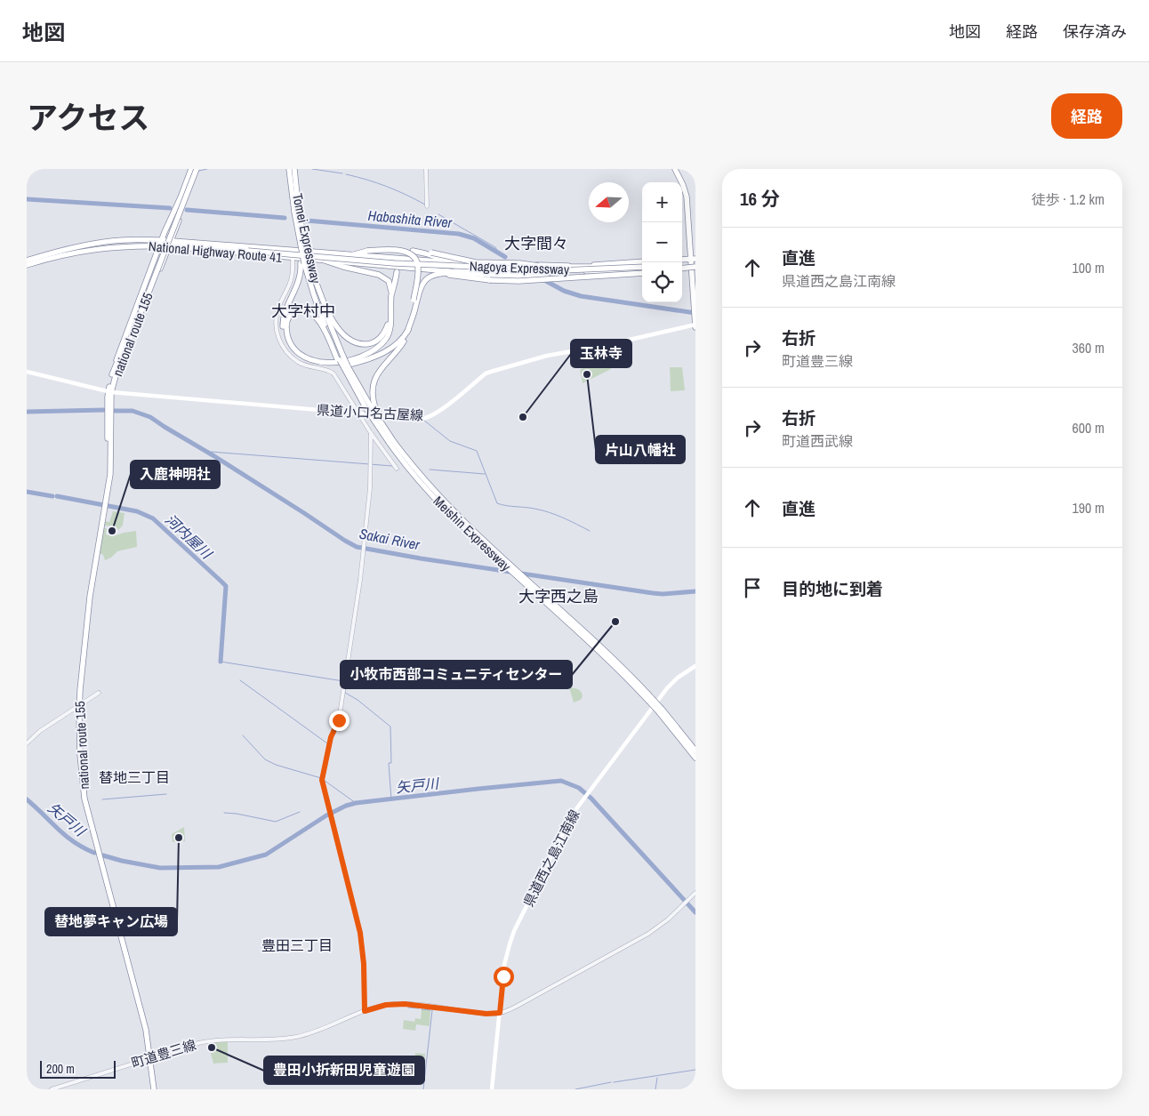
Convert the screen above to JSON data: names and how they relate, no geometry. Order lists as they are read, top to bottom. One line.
{"streets":{"highway":["Tomei Expressway","National Highway Route 41","Nagoya Expressway","national route 155","Meishin Expressway"],"main road":["県道小口名古屋線","県道西之島江南線"],"street":["町道豊三線"]},"crossings":[["Tomei Expressway","Meishin Expressway"],["National Highway Route 41","Nagoya Expressway"],["national route 155","県道小口名古屋線"],["national route 155","町道豊三線"],["県道西之島江南線","町道豊三線"]],"districts":["大字間々","大字村中","大字西之島","替地三丁目","豊田三丁目"],"water":["Habashita River","河内屋川","Sakai River","矢戸川"],"places":["片山八幡社","玉林寺","入鹿神明社","小牧市西部コミュニティセンター","替地夢キャン広場","豊田小折新田児童遊園"],"scale_bar":"200 m","north":"left","page":{"header":"地図","nav":["地図","経路","保存済み"],"title":"アクセス","buttons":"経路","heading":["16 分","徒歩 · 1.2 km"],"map_buttons":["+","−"],"list":[["直進","県道西之島江南線","100 m"],["右折","町道豊三線","360 m"],["右折","町道西武線","600 m"],["直進","190 m"],"目的地に到着"],"scale":"200 m"}}
